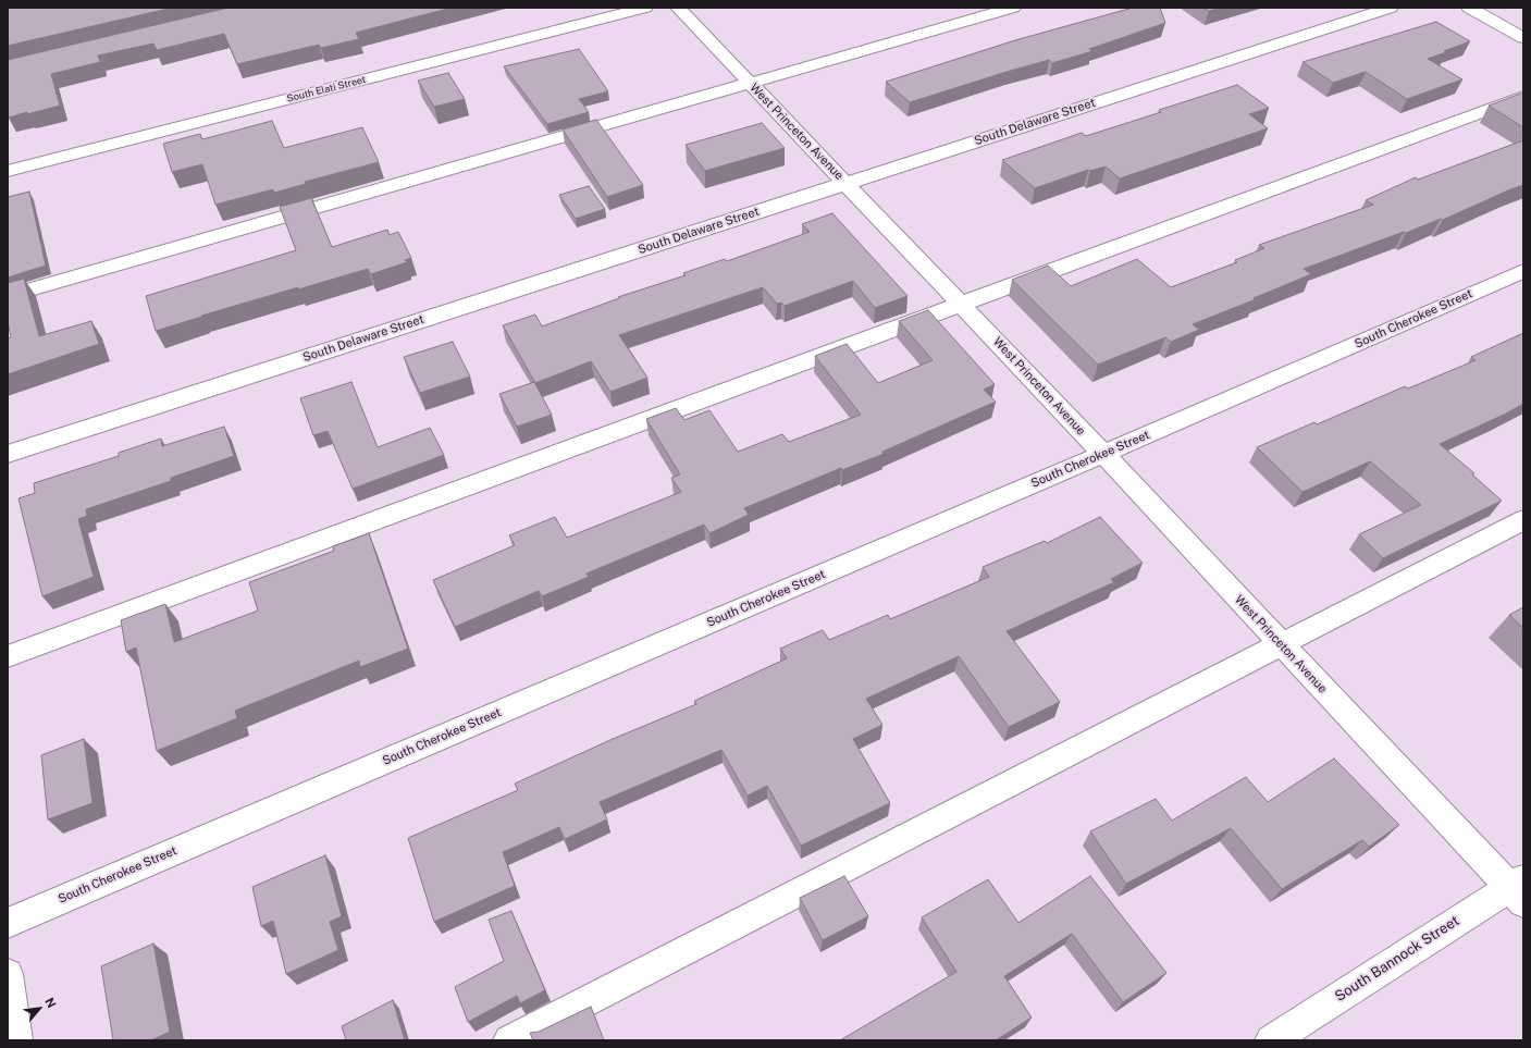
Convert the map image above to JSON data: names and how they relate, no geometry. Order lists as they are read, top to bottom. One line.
{"streets":{"street":["South Elati Street","South Delaware Street","West Princeton Avenue","South Cherokee Street","South Bannock Street"]},"crossings":[["South Delaware Street","West Princeton Avenue"],["West Princeton Avenue","South Cherokee Street"],["West Princeton Avenue","South Bannock Street"]],"north":"top right"}
